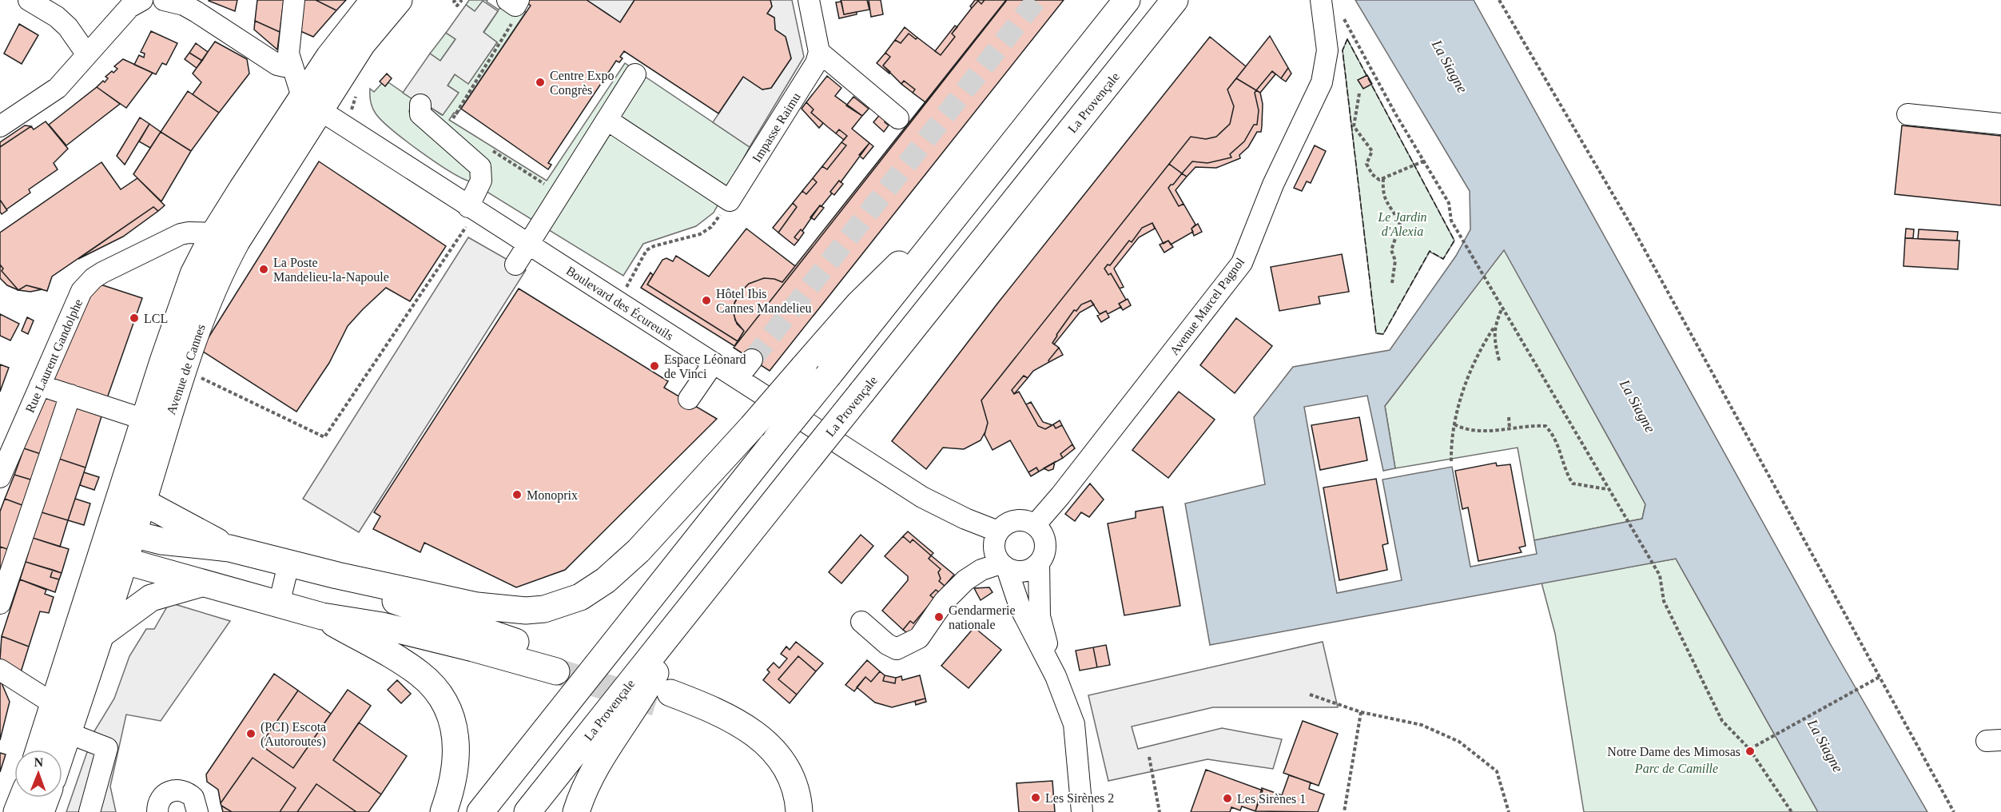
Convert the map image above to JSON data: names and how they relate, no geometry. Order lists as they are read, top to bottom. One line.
{"streets":{"main road":["La Provençale","Avenue de Cannes"],"street":["Impasse Raimu","Boulevard des Écureuils","Avenue Marcel Pagnol","Rue Laurent Gandolphe"]},"crossings":[["Boulevard des Écureuils","Avenue Marcel Pagnol"],["Boulevard des Écureuils","Avenue de Cannes"],["Rue Laurent Gandolphe","Avenue de Cannes"]],"water":["La Siagne"],"parks":["Le Jardin d'Alexia","Parc de Camille"],"places":["Centre Expo Congrès","La Poste Mandelieu-la-Napoule","Hôtel Ibis Cannes Mandelieu","LCL","Espace Léonard de Vinci","Monoprix","Gendarmerie nationale","(PCI) Escota (Autoroutes)","Notre Dame des Mimosas","Les Sirènes 2","Les Sirènes 1"],"north":"top"}
